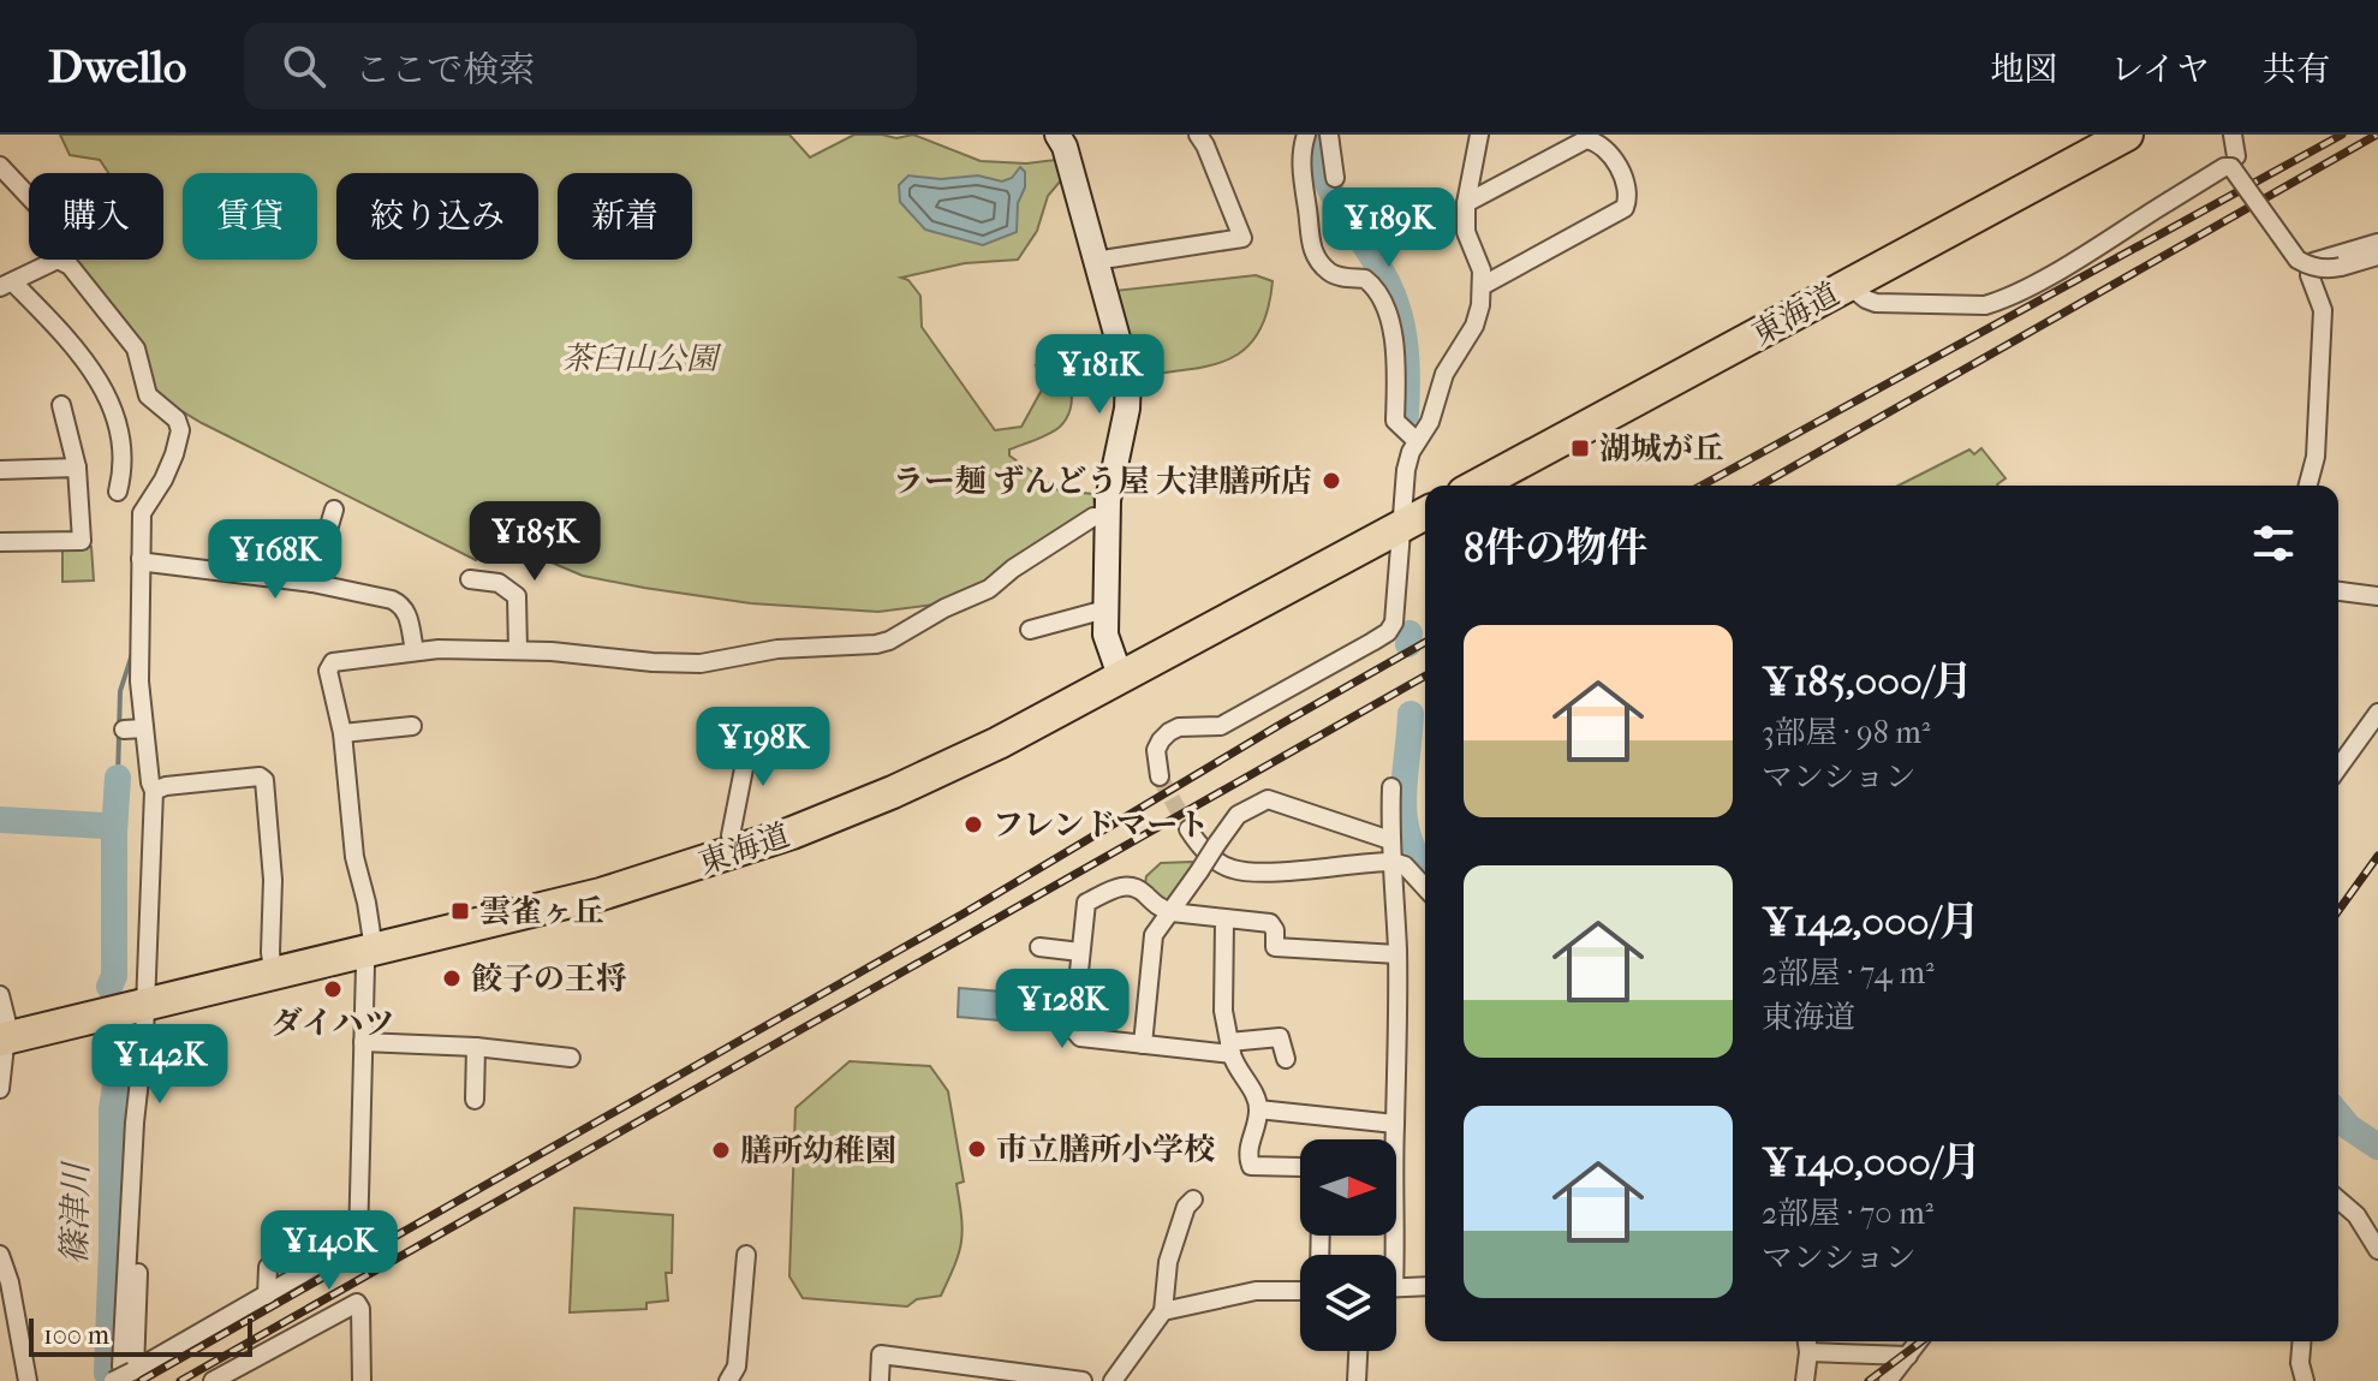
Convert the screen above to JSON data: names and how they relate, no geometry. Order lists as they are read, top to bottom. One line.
{"streets":{"highway":["東海道"]},"water":["篠津川"],"parks":["茶臼山公園"],"places":{"transit":["湖城が丘","雲雀ヶ丘"],"other":["ラー麺 ずんどう屋 大津膳所店","フレンドマート","餃子の王将","ダイハツ","市立膳所小学校","膳所幼稚園"]},"scale_bar":"100 m","north":"right","page":{"header":"Dwello","search":"ここで検索","nav":["地図","レイヤ","共有"],"chip":["購入","賃貸","絞り込み","新着"],"price":["¥189K","¥181K","¥185K","¥168K","¥198K","¥128K","¥142K","¥140K"],"heading":"8件の物件","list":[{"name":"¥185,000/月","note":"3部屋 · 98 m² · マンション"},{"name":"¥142,000/月","note":"2部屋 · 74 m² · 東海道"},{"name":"¥140,000/月","note":"2部屋 · 70 m² · マンション"}],"scale":"100 m"}}
